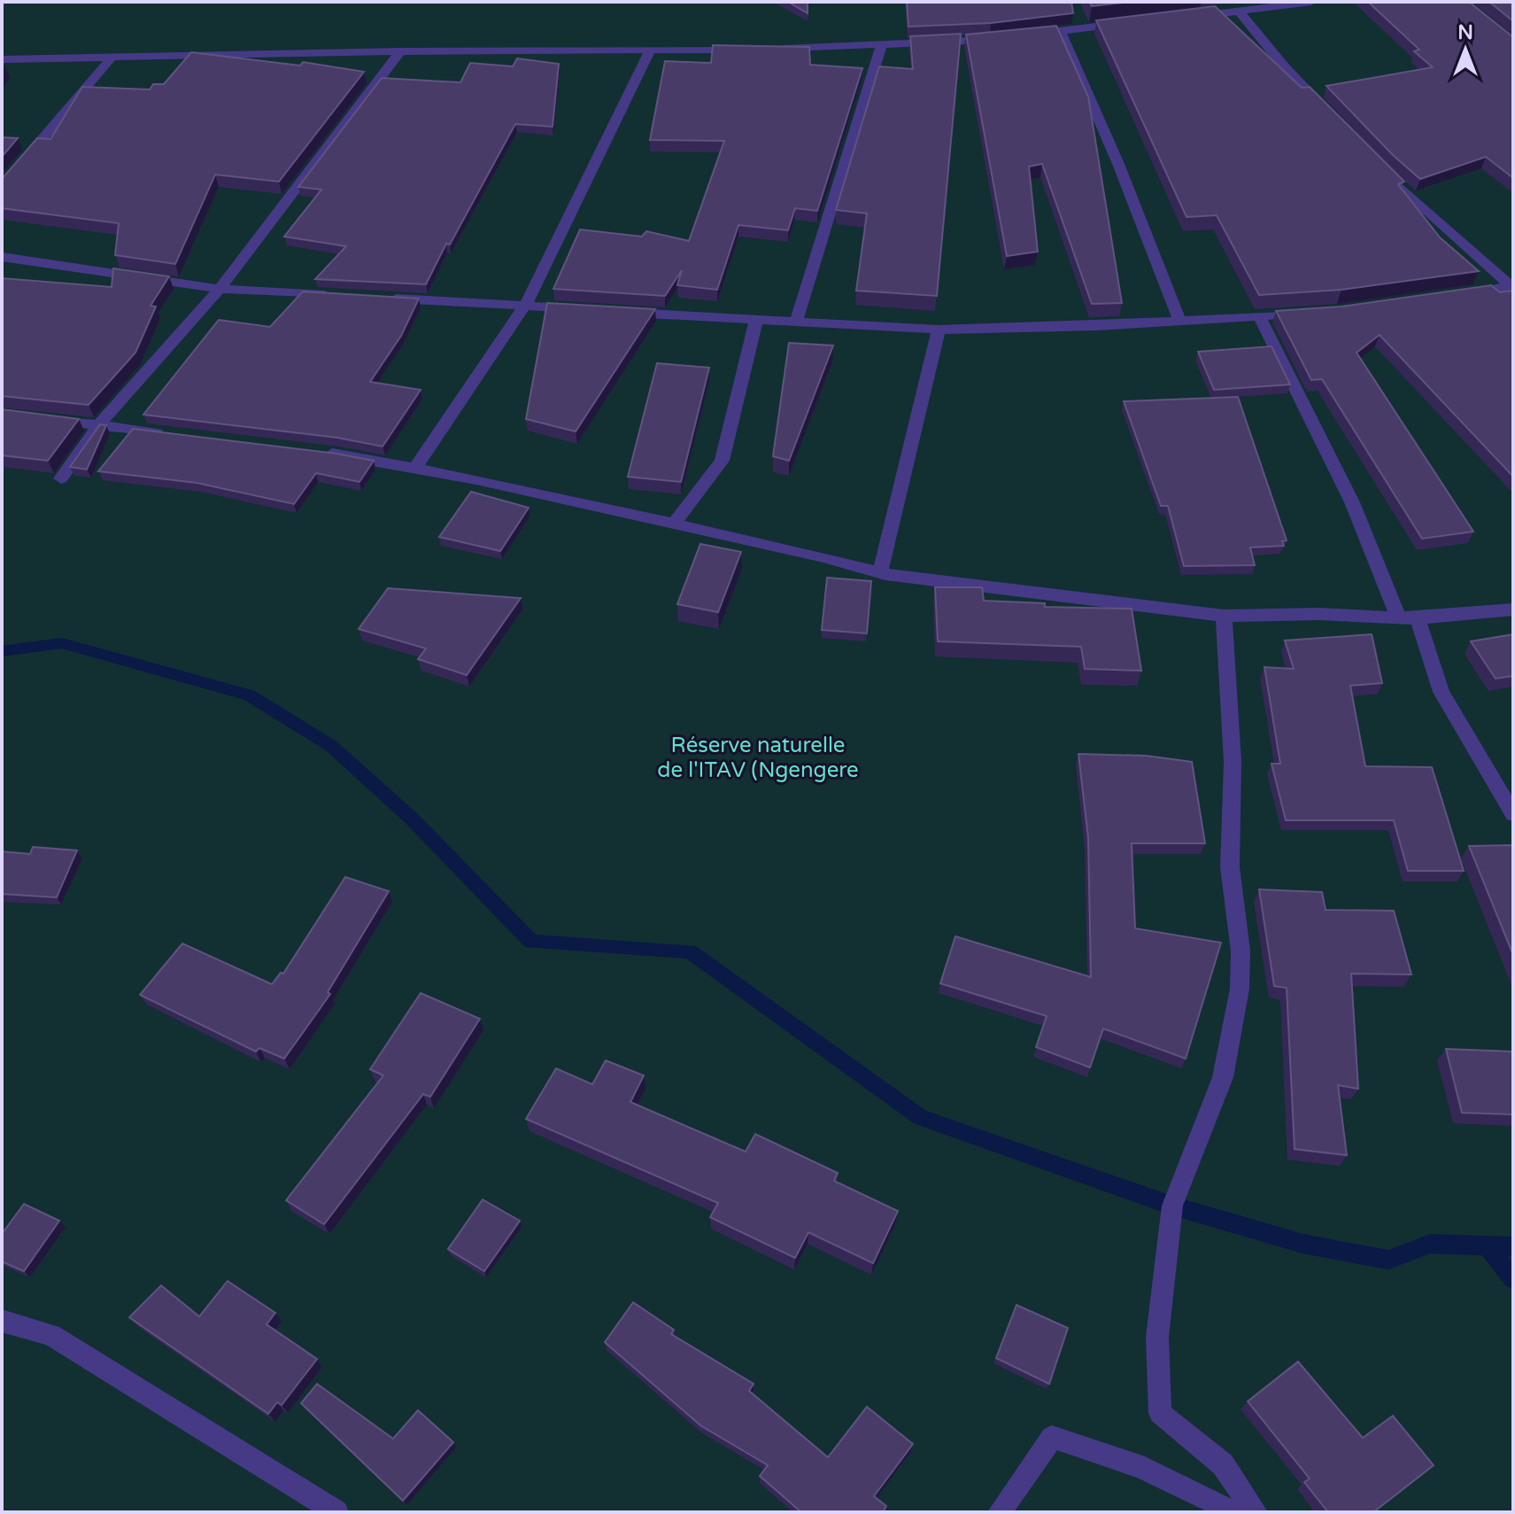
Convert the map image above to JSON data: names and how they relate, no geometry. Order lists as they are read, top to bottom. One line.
{"parks":["Réserve naturelle de l'ITAV (Ngengere"],"north":"top"}
